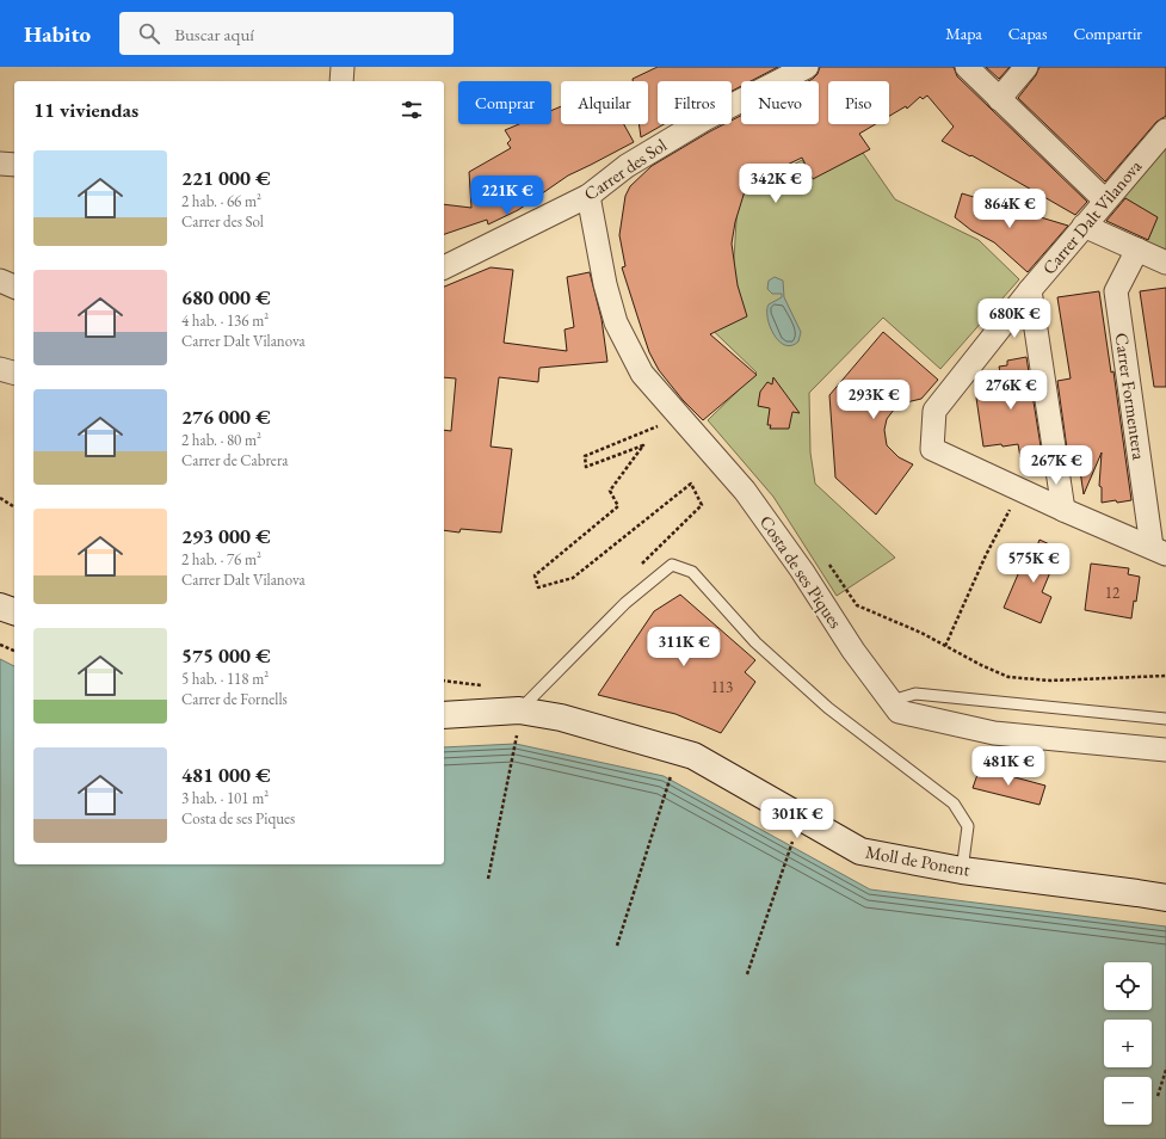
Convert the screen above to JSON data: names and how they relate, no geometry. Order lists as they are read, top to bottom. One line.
{"streets":{"street":["Carrer des Sol","Carrer Dalt Vilanova","Carrer Formentera","Costa de ses Piques","Moll de Ponent"]},"crossings":[["Carrer des Sol","Costa de ses Piques"]],"house_numbers":["12","113"],"page":{"header":"Habito","search":"Buscar aquí","nav":["Mapa","Capas","Compartir"],"chip":["Comprar","Alquilar","Filtros","Nuevo","Piso"],"heading":"11 viviendas","list":[{"name":"221 000 €","note":"2 hab. · 66 m² · Carrer des Sol"},{"name":"680 000 €","note":"4 hab. · 136 m² · Carrer Dalt Vilanova"},{"name":"276 000 €","note":"2 hab. · 80 m² · Carrer de Cabrera"},{"name":"293 000 €","note":"2 hab. · 76 m² · Carrer Dalt Vilanova"},{"name":"575 000 €","note":"5 hab. · 118 m² · Carrer de Fornells"},{"name":"481 000 €","note":"3 hab. · 101 m² · Costa de ses Piques"}],"price":["342K €","221K €","864K €","680K €","276K €","293K €","267K €","575K €","311K €","481K €","301K €"],"map_buttons":["+","−"]}}
